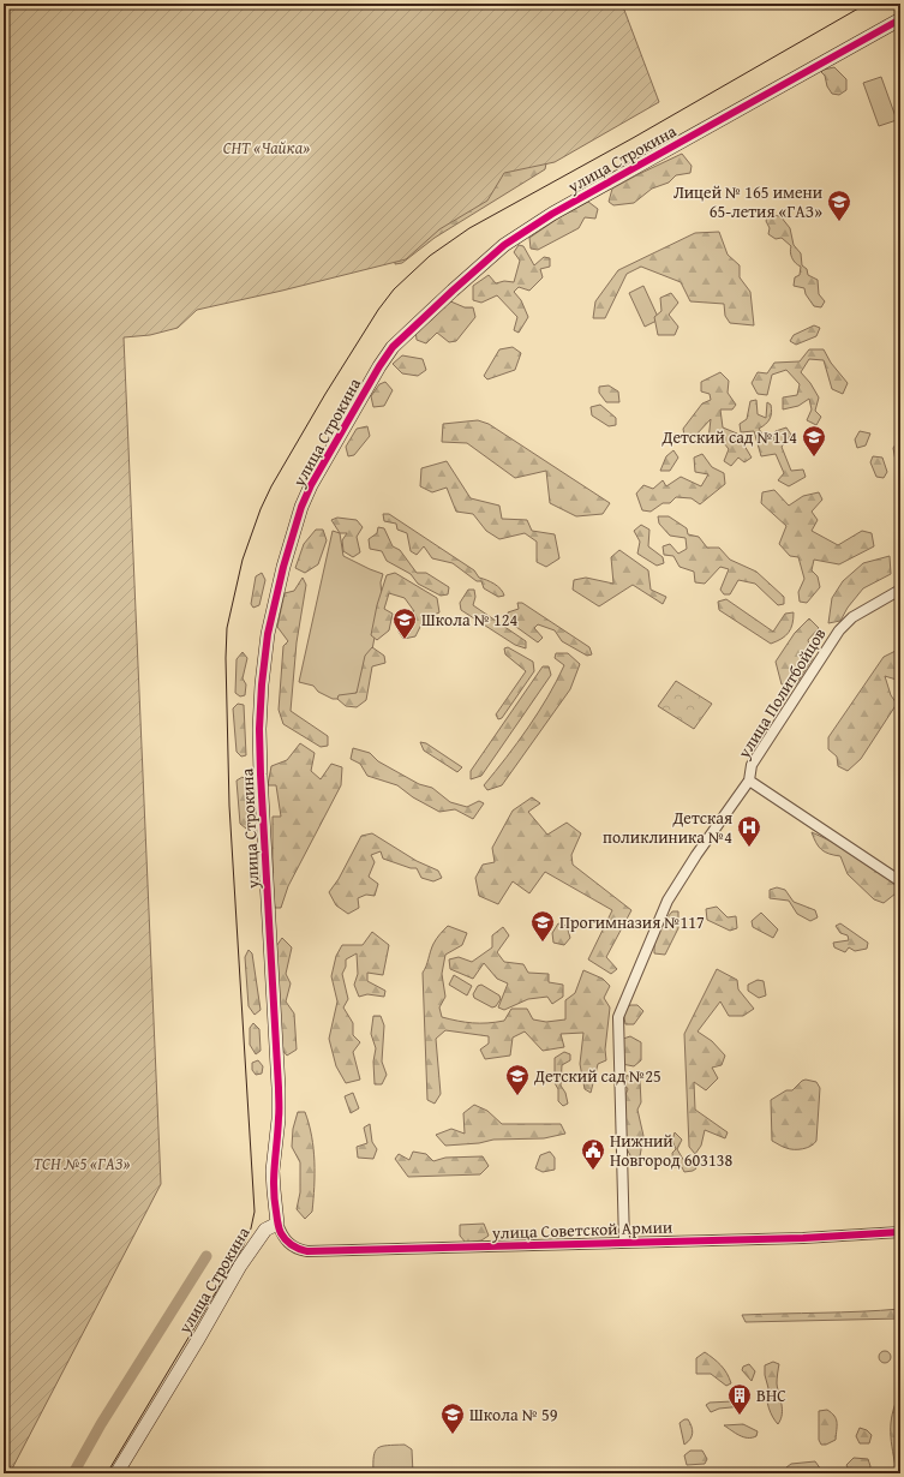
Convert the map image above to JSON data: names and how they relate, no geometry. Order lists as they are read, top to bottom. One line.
{"streets":{"street":["улица Строкина","улица Политбойцов","улица Советской Армии"]},"crossings":[["улица Строкина","улица Советской Армии"],["улица Политбойцов","улица Советской Армии"]],"parks":["СНТ «Чайка»","ТСН №5 «ГАЗ»"],"places":{"school or university":["Лицей № 165 имени 65-летия «ГАЗ»","Детский сад №114","Школа № 124","Прогимназия №117","Детский сад №25","Школа № 59"],"hospital":["Детская поликлиника №4"],"public building":["Нижний Новгород 603138"],"building":["ВНС"]}}
